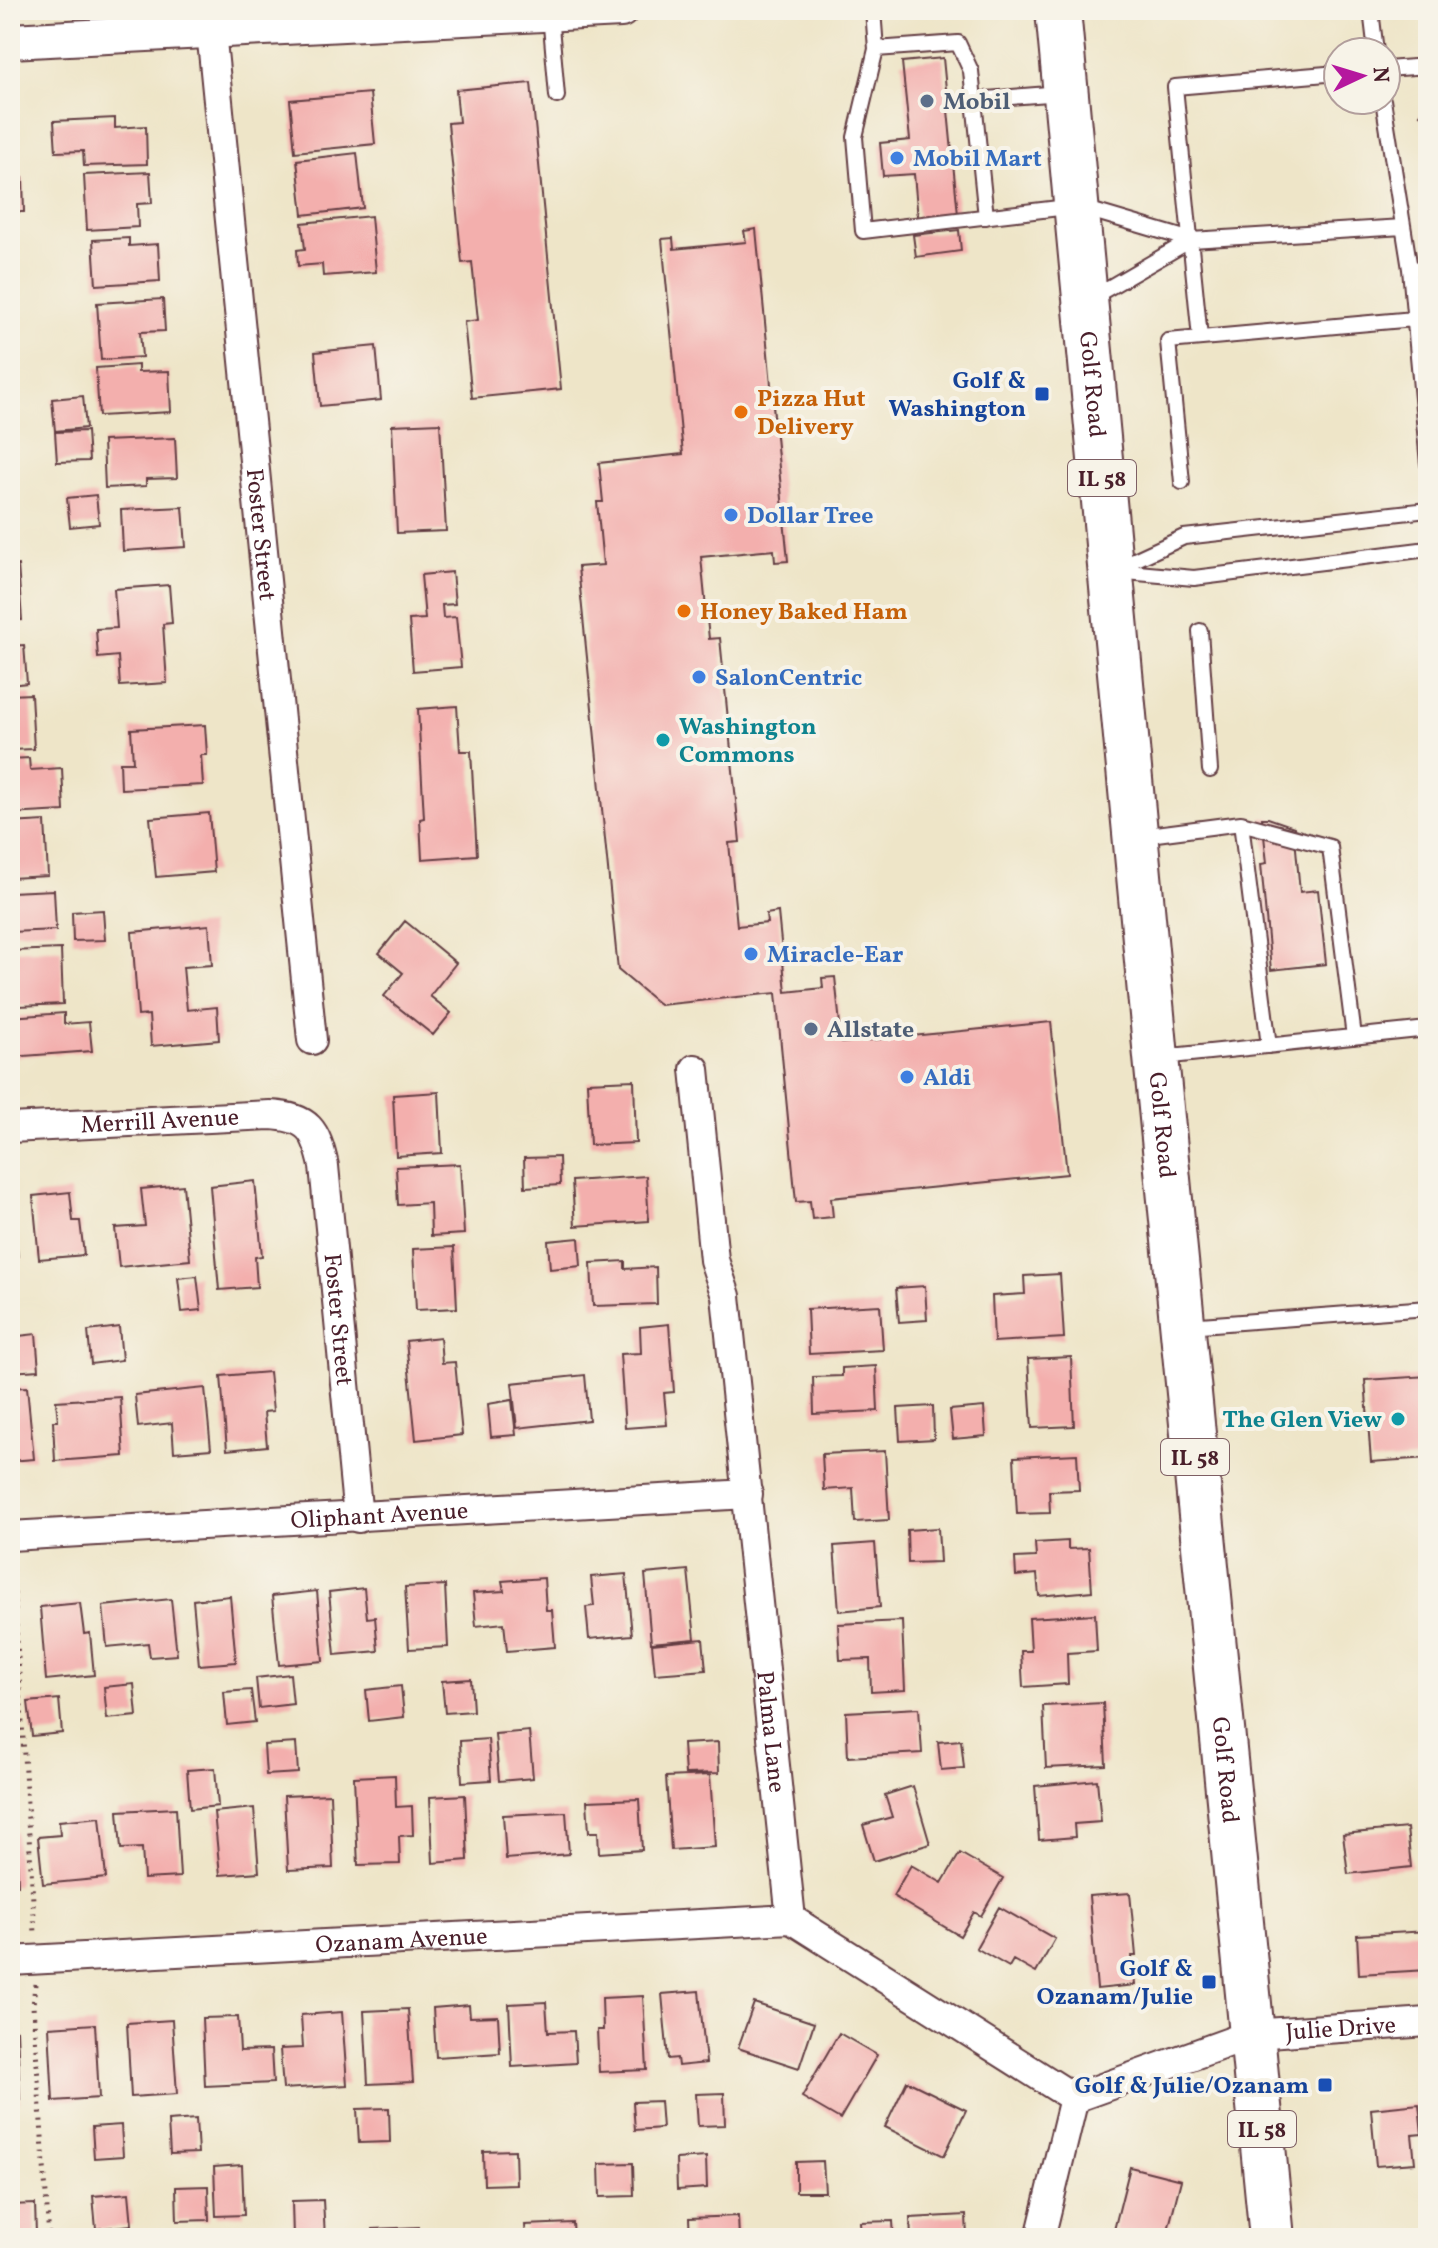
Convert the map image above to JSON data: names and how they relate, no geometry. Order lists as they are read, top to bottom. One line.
{"streets":{"main road":["Golf Road","IL 58"],"street":["Foster Street","Merrill Avenue","Oliphant Avenue","Palma Lane","Ozanam Avenue","Julie Drive"]},"crossings":[["Golf Road","Julie Drive"],["Foster Street","Merrill Avenue"],["Foster Street","Oliphant Avenue"],["Oliphant Avenue","Palma Lane"],["Palma Lane","Ozanam Avenue"]],"places":{"other":["Mobil","Mobil Mart","Pizza Hut Delivery","Dollar Tree","Honey Baked Ham","SalonCentric","Washington Commons","Miracle-Ear","Allstate","Aldi","The Glen View"],"transit":["Golf & Washington","Golf & Ozanam/Julie","Golf & Julie/Ozanam"]},"north":"right"}
